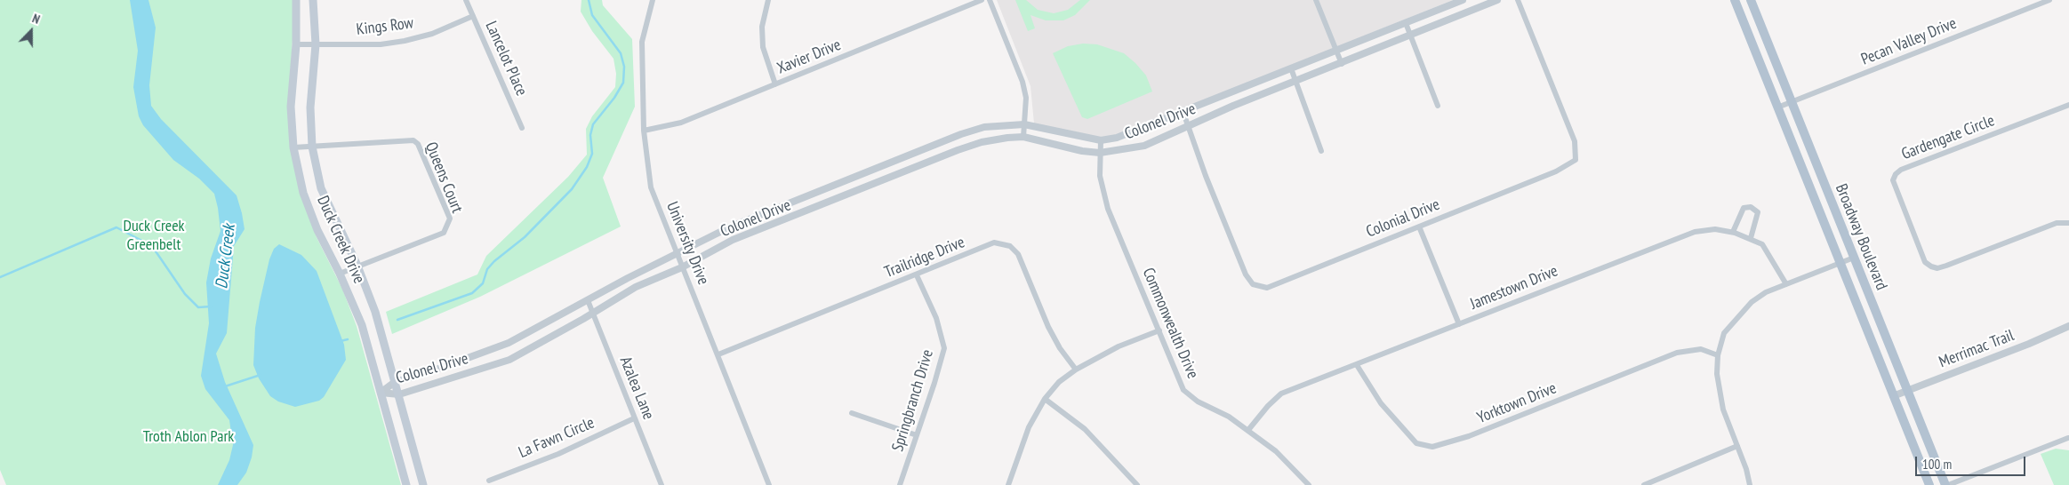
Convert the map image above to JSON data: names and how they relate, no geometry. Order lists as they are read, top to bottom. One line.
{"streets":{"main road":["Broadway Boulevard","Duck Creek Drive"],"street":["Kings Row","Pecan Valley Drive","Xavier Drive","Lancelot Place","Colonel Drive","Gardengate Circle","Queens Court","Colonial Drive","University Drive","Trailridge Drive","Jamestown Drive","Commonwealth Drive","Merrimac Trail","Azalea Lane","Springbranch Drive","Yorktown Drive","La Fawn Circle"]},"crossings":[["Kings Row","Lancelot Place"],["Kings Row","Duck Creek Drive"],["Pecan Valley Drive","Broadway Boulevard"],["Xavier Drive","University Drive"],["Colonel Drive","Colonial Drive"],["Colonel Drive","Duck Creek Drive"],["Colonel Drive","University Drive"],["Colonel Drive","Commonwealth Drive"],["Colonel Drive","Azalea Lane"],["Queens Court","Duck Creek Drive"],["Broadway Boulevard","Merrimac Trail"],["University Drive","Trailridge Drive"],["Trailridge Drive","Springbranch Drive"],["Jamestown Drive","Commonwealth Drive"],["Jamestown Drive","Yorktown Drive"],["Azalea Lane","La Fawn Circle"]],"water":["Duck Creek"],"parks":["Duck Creek Greenbelt","Troth Ablon Park"],"scale_bar":"100 m","north":"top"}
